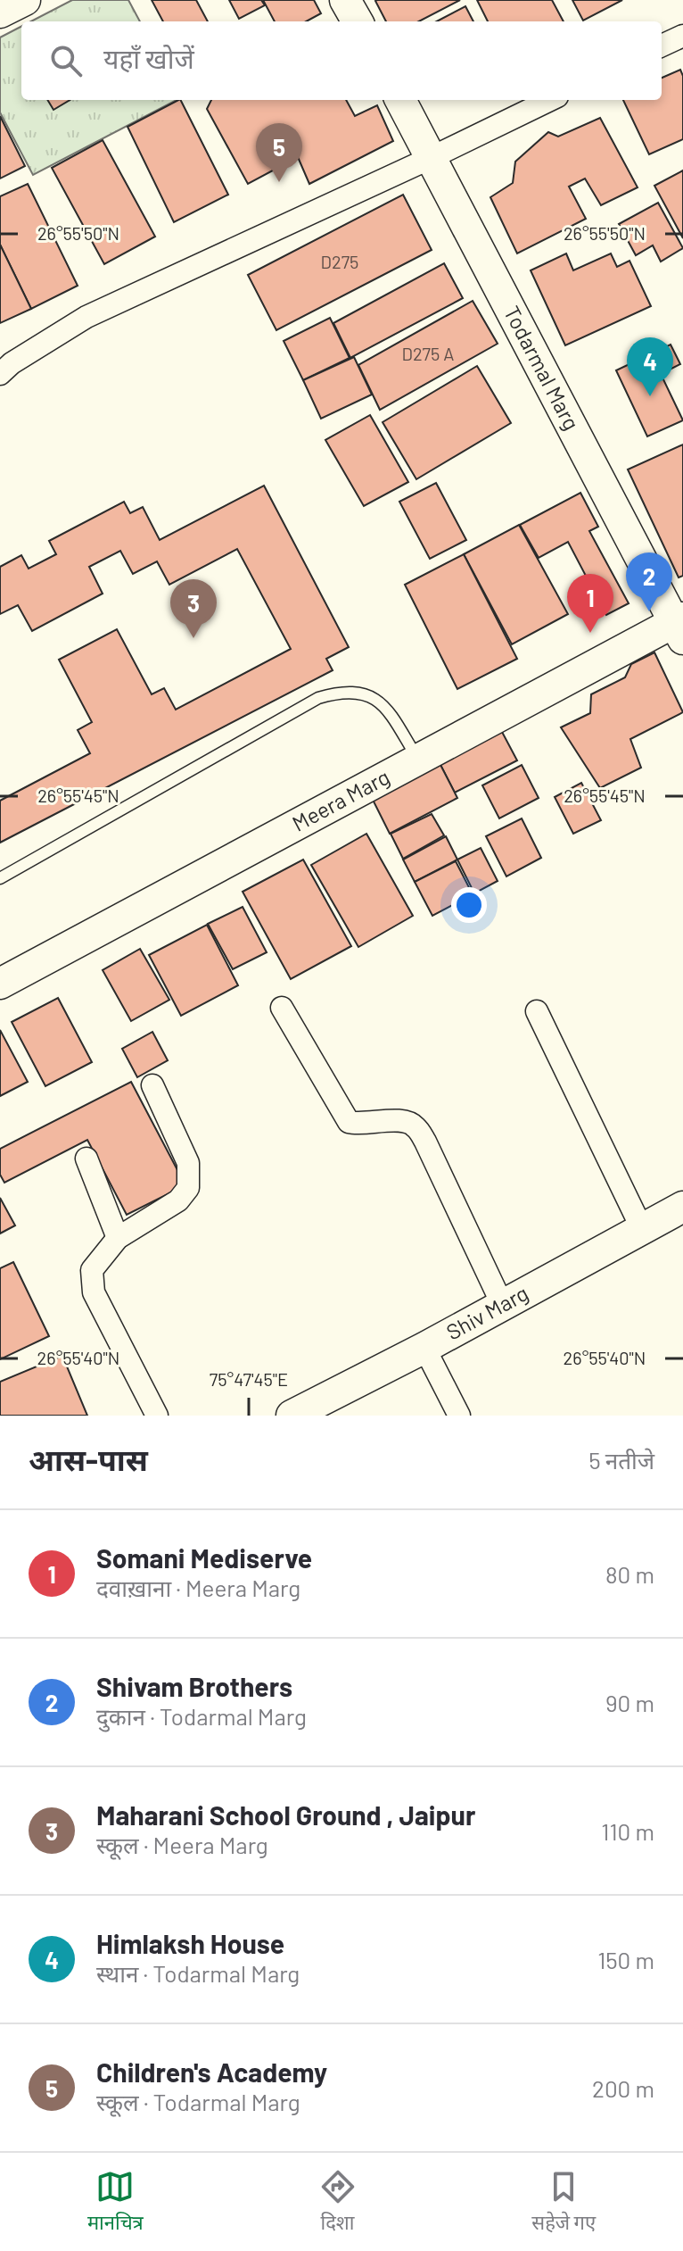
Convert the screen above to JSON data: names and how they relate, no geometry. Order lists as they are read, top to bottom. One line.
{"streets":{"street":["Todarmal Marg","Meera Marg","Shiv Marg"]},"crossings":[["Todarmal Marg","Meera Marg"]],"house_numbers":["D275","D275 A"],"page":{"search":"यहाँ खोजें","pins":["5","4","2","1","3"],"heading":["आस-पास","5 नतीजे"],"list":[{"mark":"1","name":"Somani Mediserve","note":"दवाख़ाना · Meera Marg","value":"80 m"},{"mark":"2","name":"Shivam Brothers","note":"दुकान · Todarmal Marg","value":"90 m"},{"mark":"3","name":"Maharani School Ground , Jaipur","note":"स्कूल · Meera Marg","value":"110 m"},{"mark":"4","name":"Himlaksh House","note":"स्थान · Todarmal Marg","value":"150 m"},{"mark":"5","name":"Children's Academy","note":"स्कूल · Todarmal Marg","value":"200 m"}],"nav":["मानचित्र","दिशा","सहेजे गए"]},"coordinates":["26°55'50\"N","26°55'45\"N","26°55'40\"N","75°47'45\"E"]}
